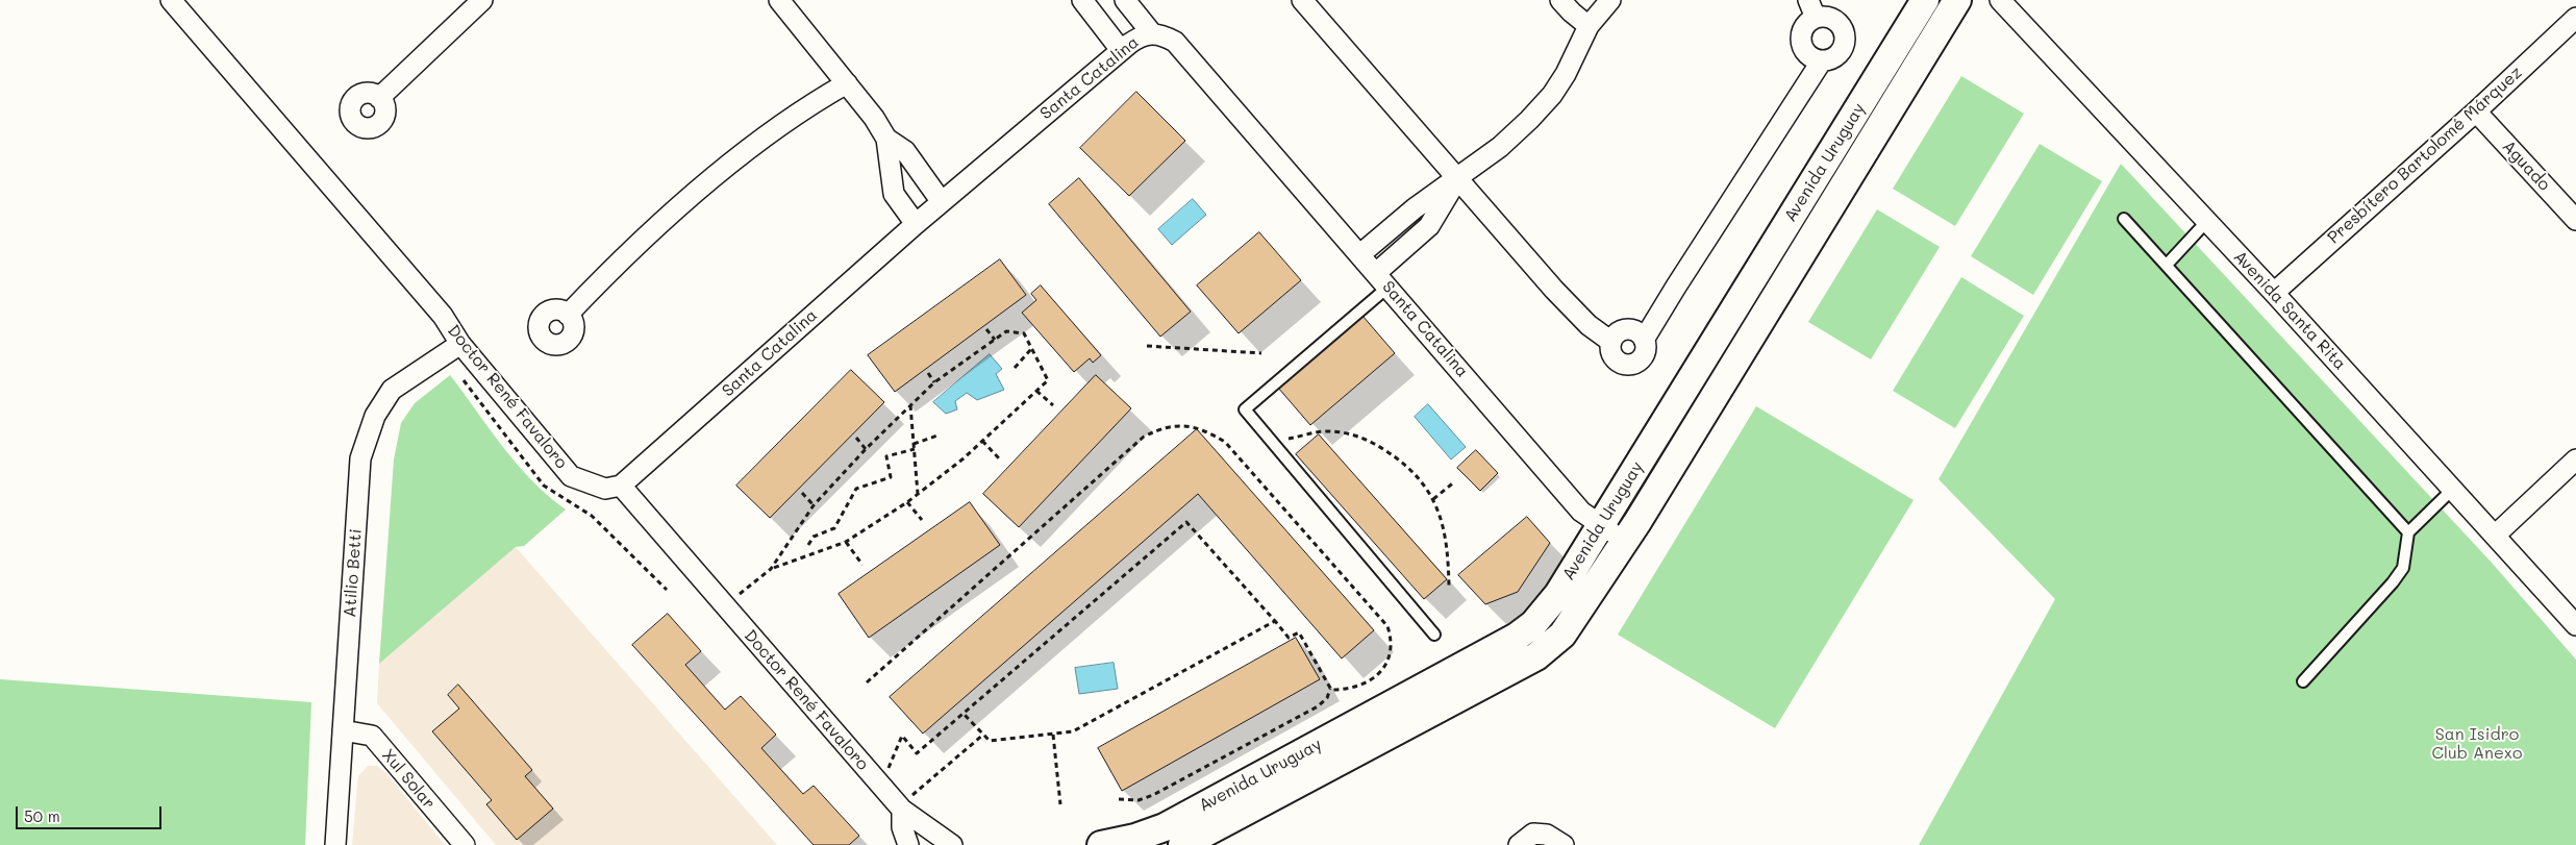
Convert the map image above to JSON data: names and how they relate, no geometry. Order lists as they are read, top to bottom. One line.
{"streets":{"main road":["Avenida Uruguay"],"street":["Santa Catalina","Presbítero Bartolomé Márquez","Aguado","Avenida Santa Rita","Doctor René Favaloro","Atilio Betti","Xul Solar"]},"crossings":[["Santa Catalina","Avenida Uruguay"],["Santa Catalina","Doctor René Favaloro"],["Presbítero Bartolomé Márquez","Aguado"],["Presbítero Bartolomé Márquez","Avenida Santa Rita"],["Doctor René Favaloro","Atilio Betti"],["Atilio Betti","Xul Solar"]],"parks":["San Isidro Club Anexo"],"scale_bar":"50 m"}
